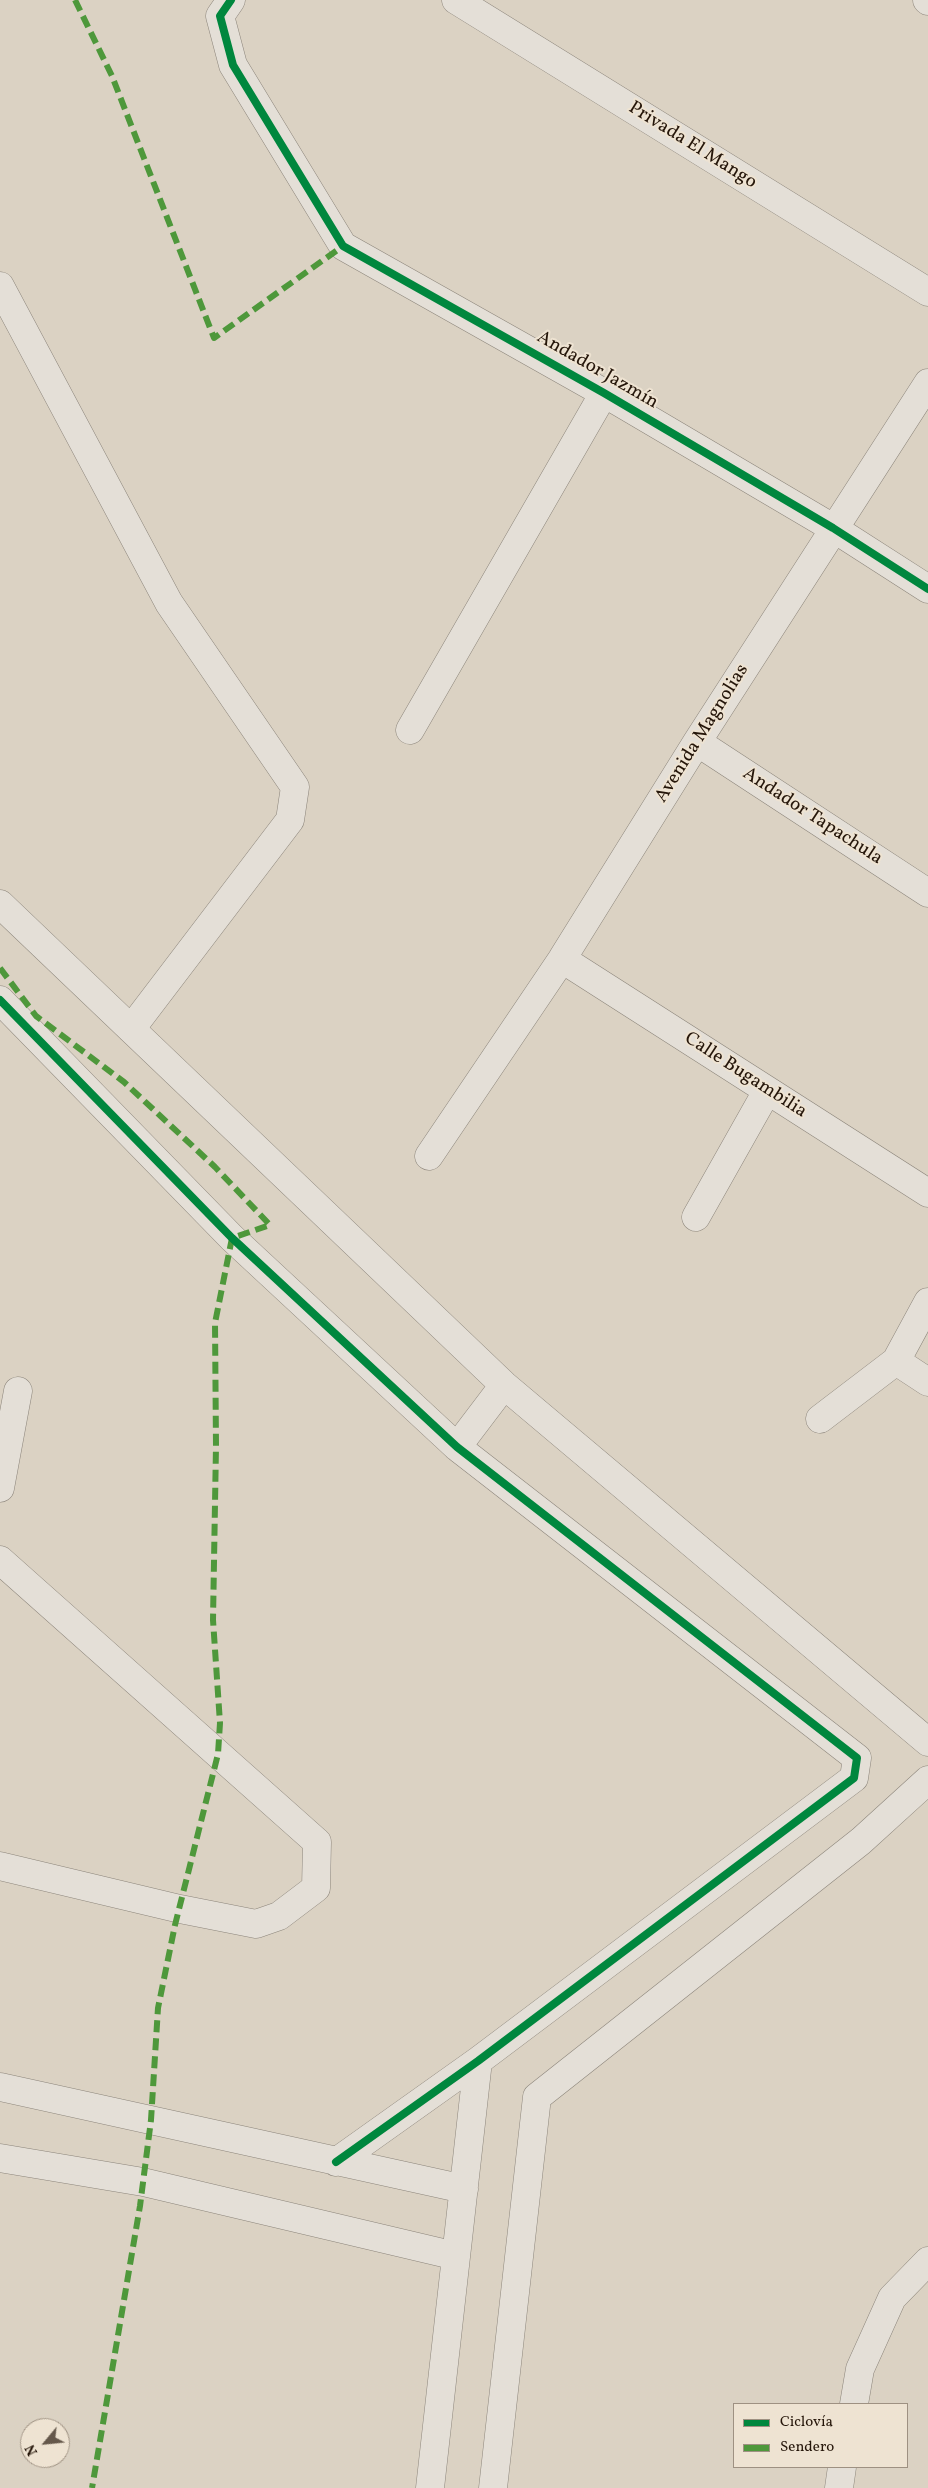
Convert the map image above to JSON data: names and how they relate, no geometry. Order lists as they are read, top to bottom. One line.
{"streets":{"street":["Privada El Mango","Andador Jazmín","Avenida Magnolias","Andador Tapachula","Calle Bugambilia"]},"crossings":[["Andador Jazmín","Avenida Magnolias"],["Avenida Magnolias","Andador Tapachula"],["Avenida Magnolias","Calle Bugambilia"]],"legend":["Ciclovía","Sendero"],"north":"bottom left"}
